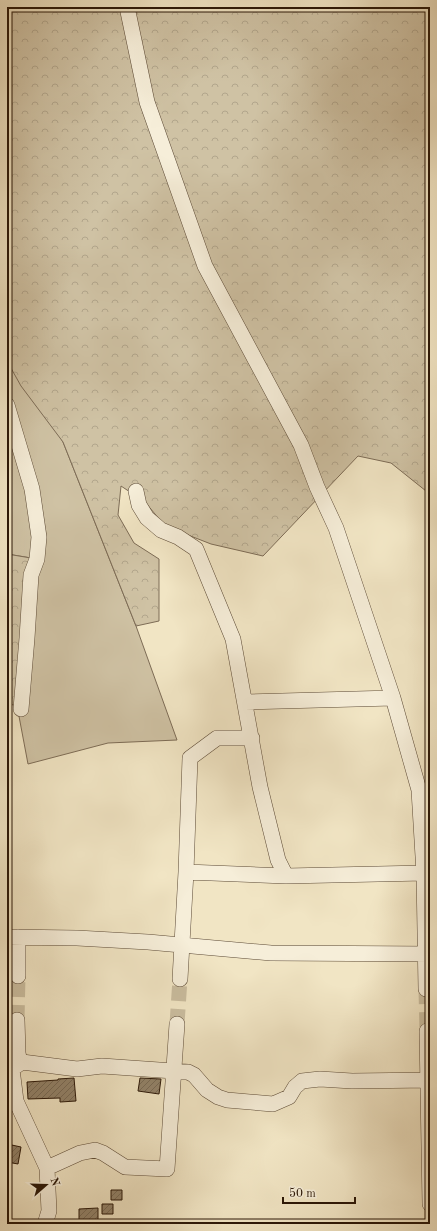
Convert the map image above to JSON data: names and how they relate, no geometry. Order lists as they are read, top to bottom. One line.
{"scale_bar":"50 m","north":"right"}
